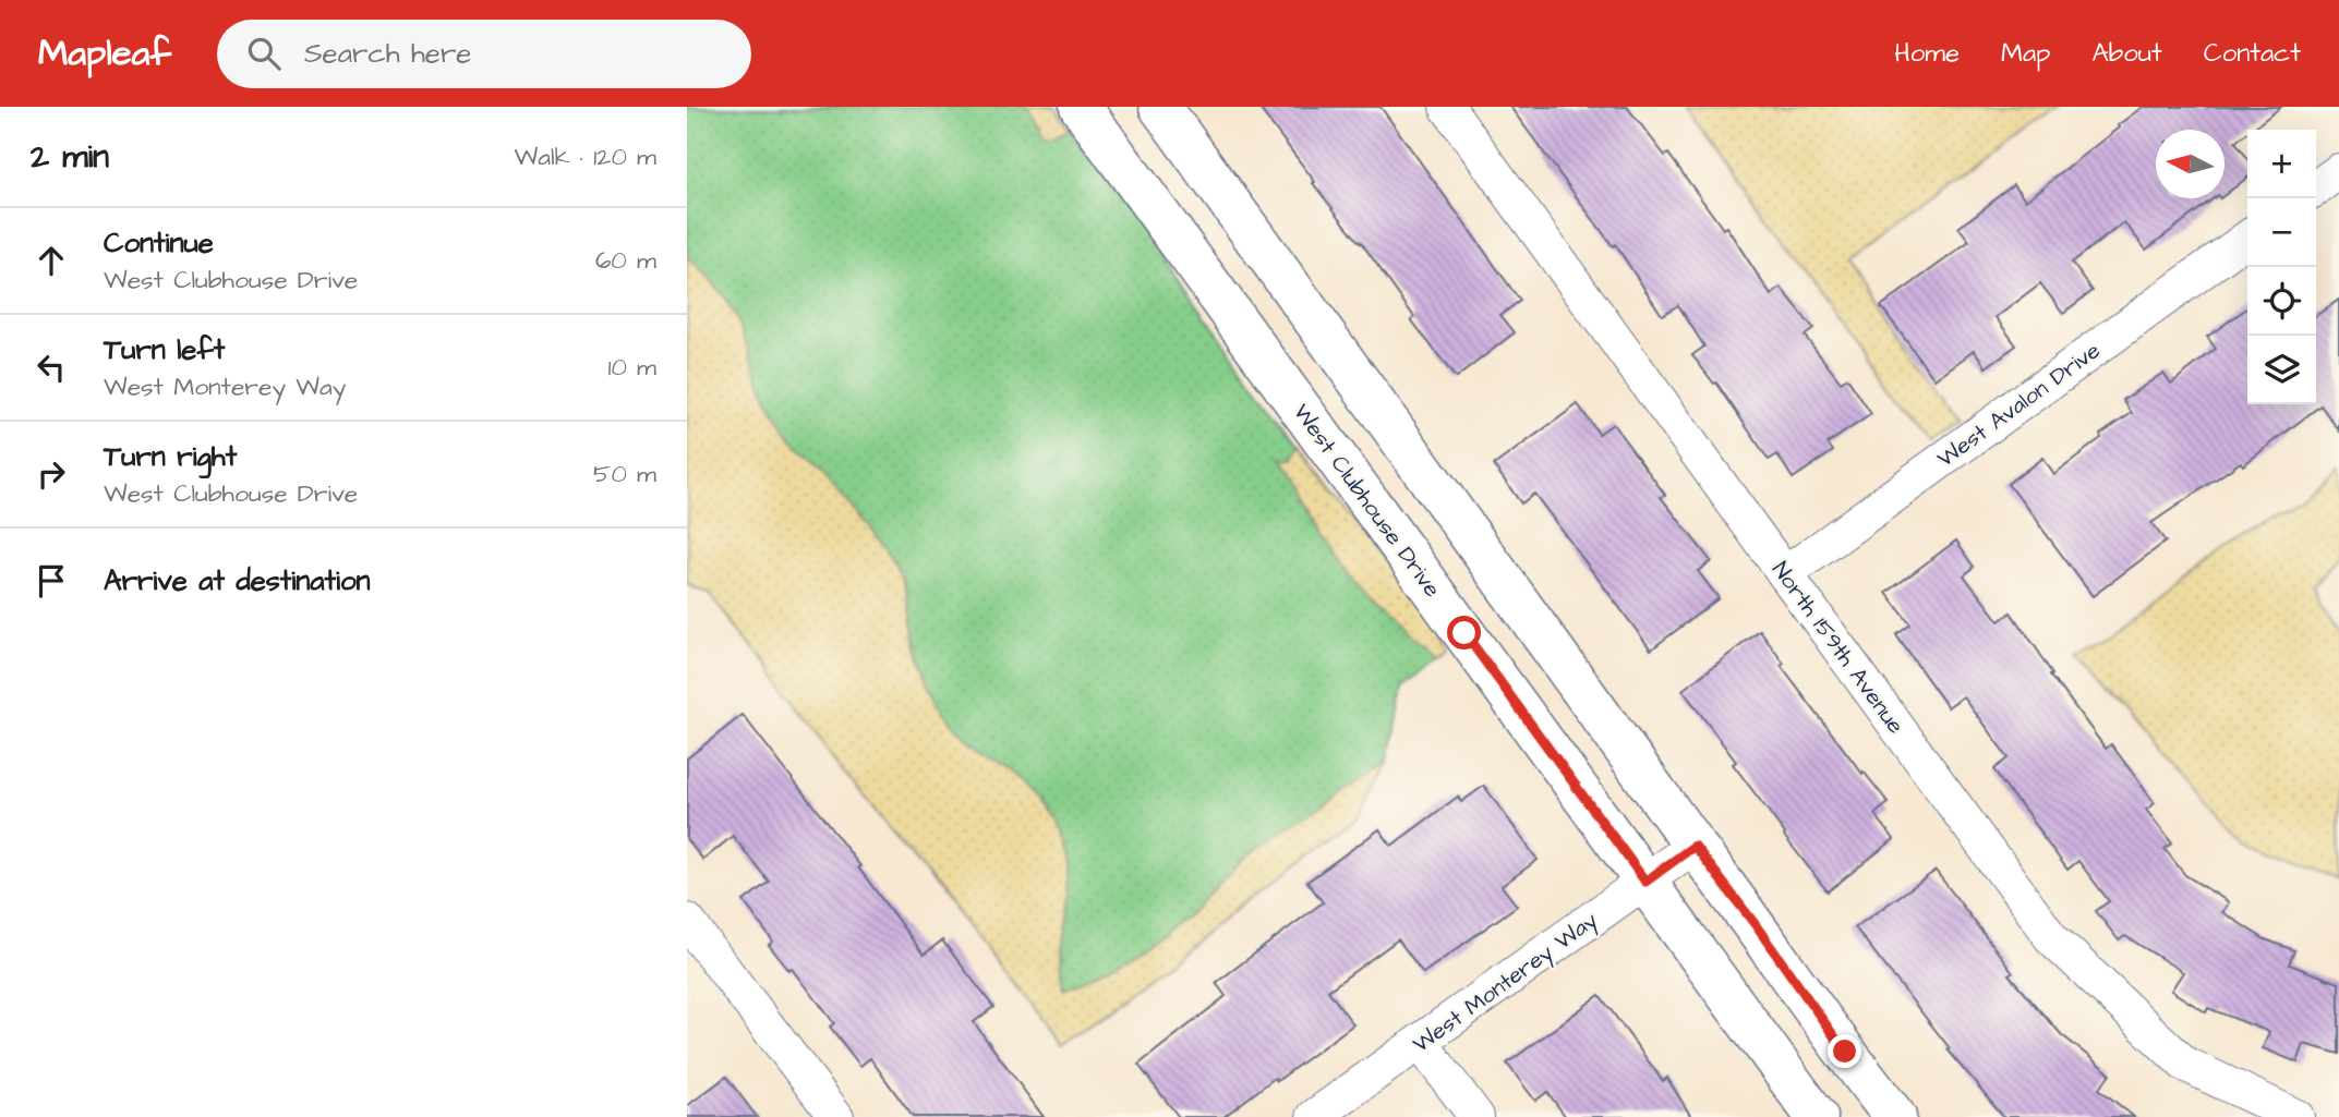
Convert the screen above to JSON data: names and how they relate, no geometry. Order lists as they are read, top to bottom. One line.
{"streets":{"street":["West Avalon Drive","West Clubhouse Drive","North 159th Avenue","West Monterey Way"]},"crossings":[["West Avalon Drive","North 159th Avenue"],["West Clubhouse Drive","West Monterey Way"]],"north":"left","page":{"header":"Mapleaf","search":"Search here","nav":["Home","Map","About","Contact"],"heading":["2 min","Walk · 120 m"],"map_buttons":["+","−"],"list":[["Continue","West Clubhouse Drive","60 m"],["Turn left","West Monterey Way","10 m"],["Turn right","West Clubhouse Drive","50 m"],"Arrive at destination"]}}
